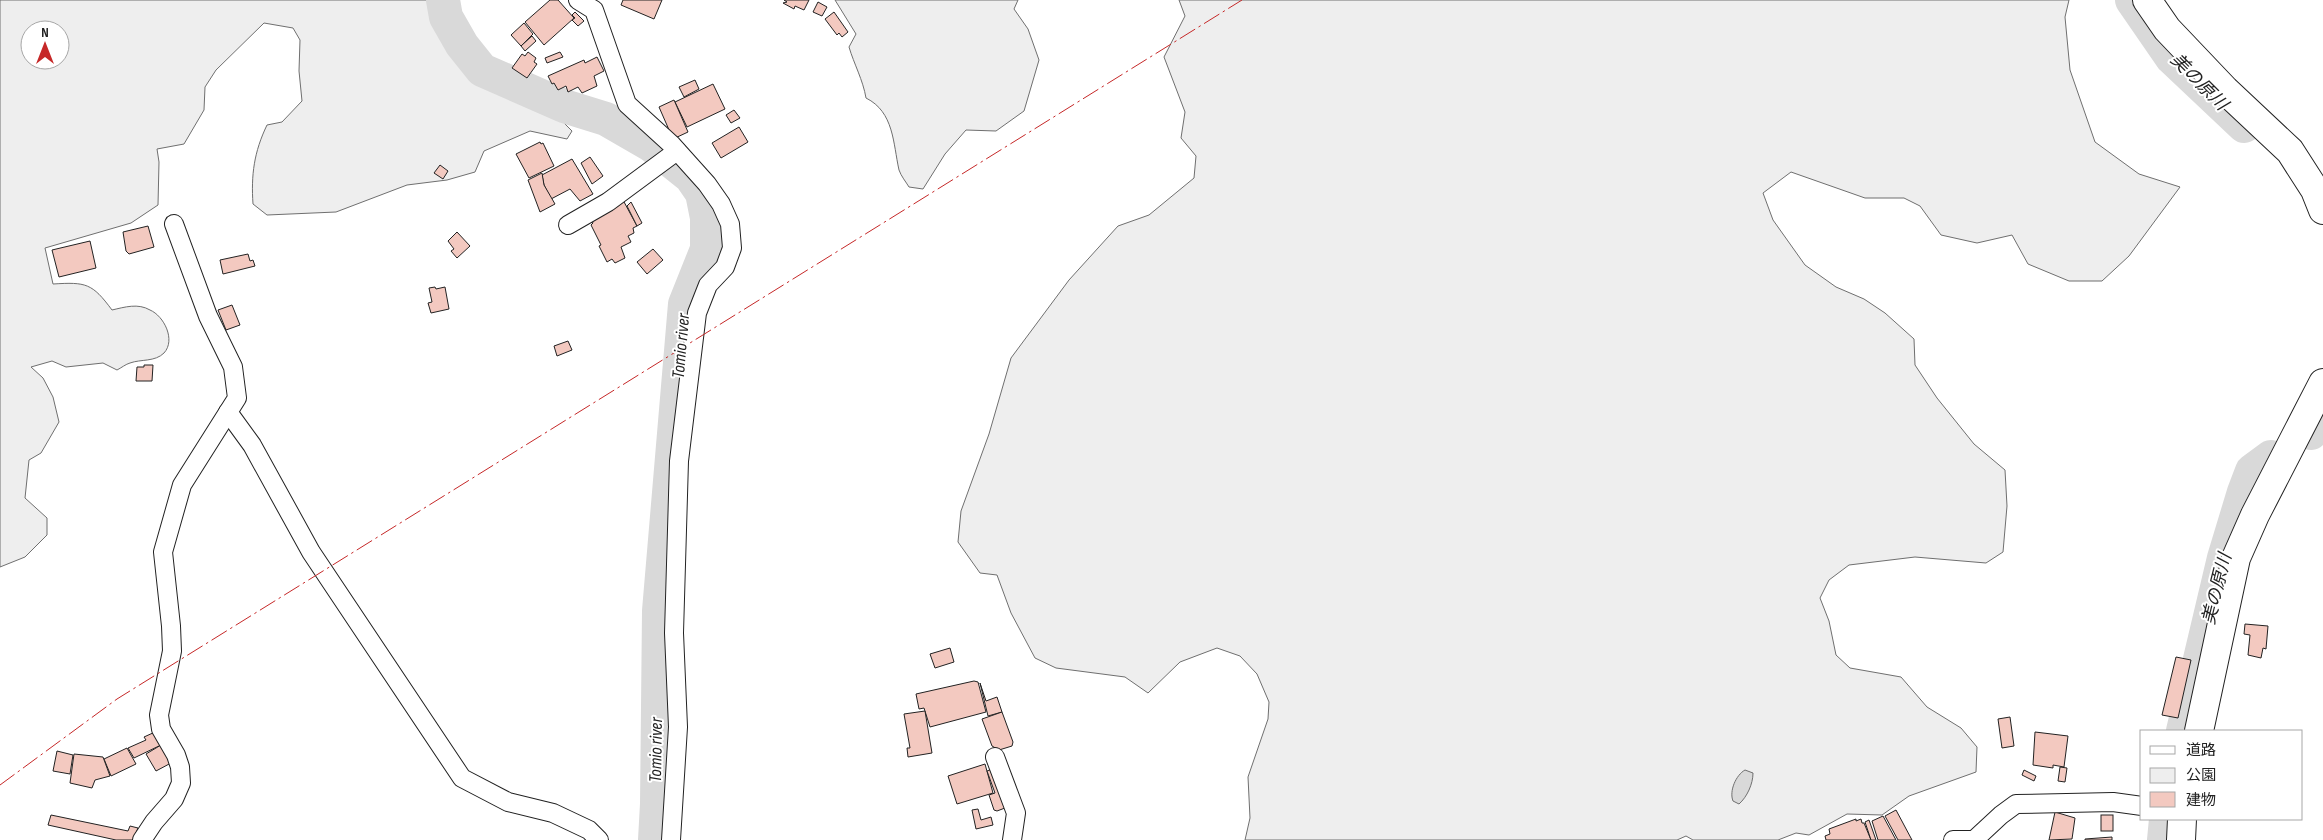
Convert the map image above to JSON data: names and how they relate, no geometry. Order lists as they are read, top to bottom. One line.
{"water":["美の原川","Tomio river"],"legend":["道路","公園","建物"],"north":"top"}
